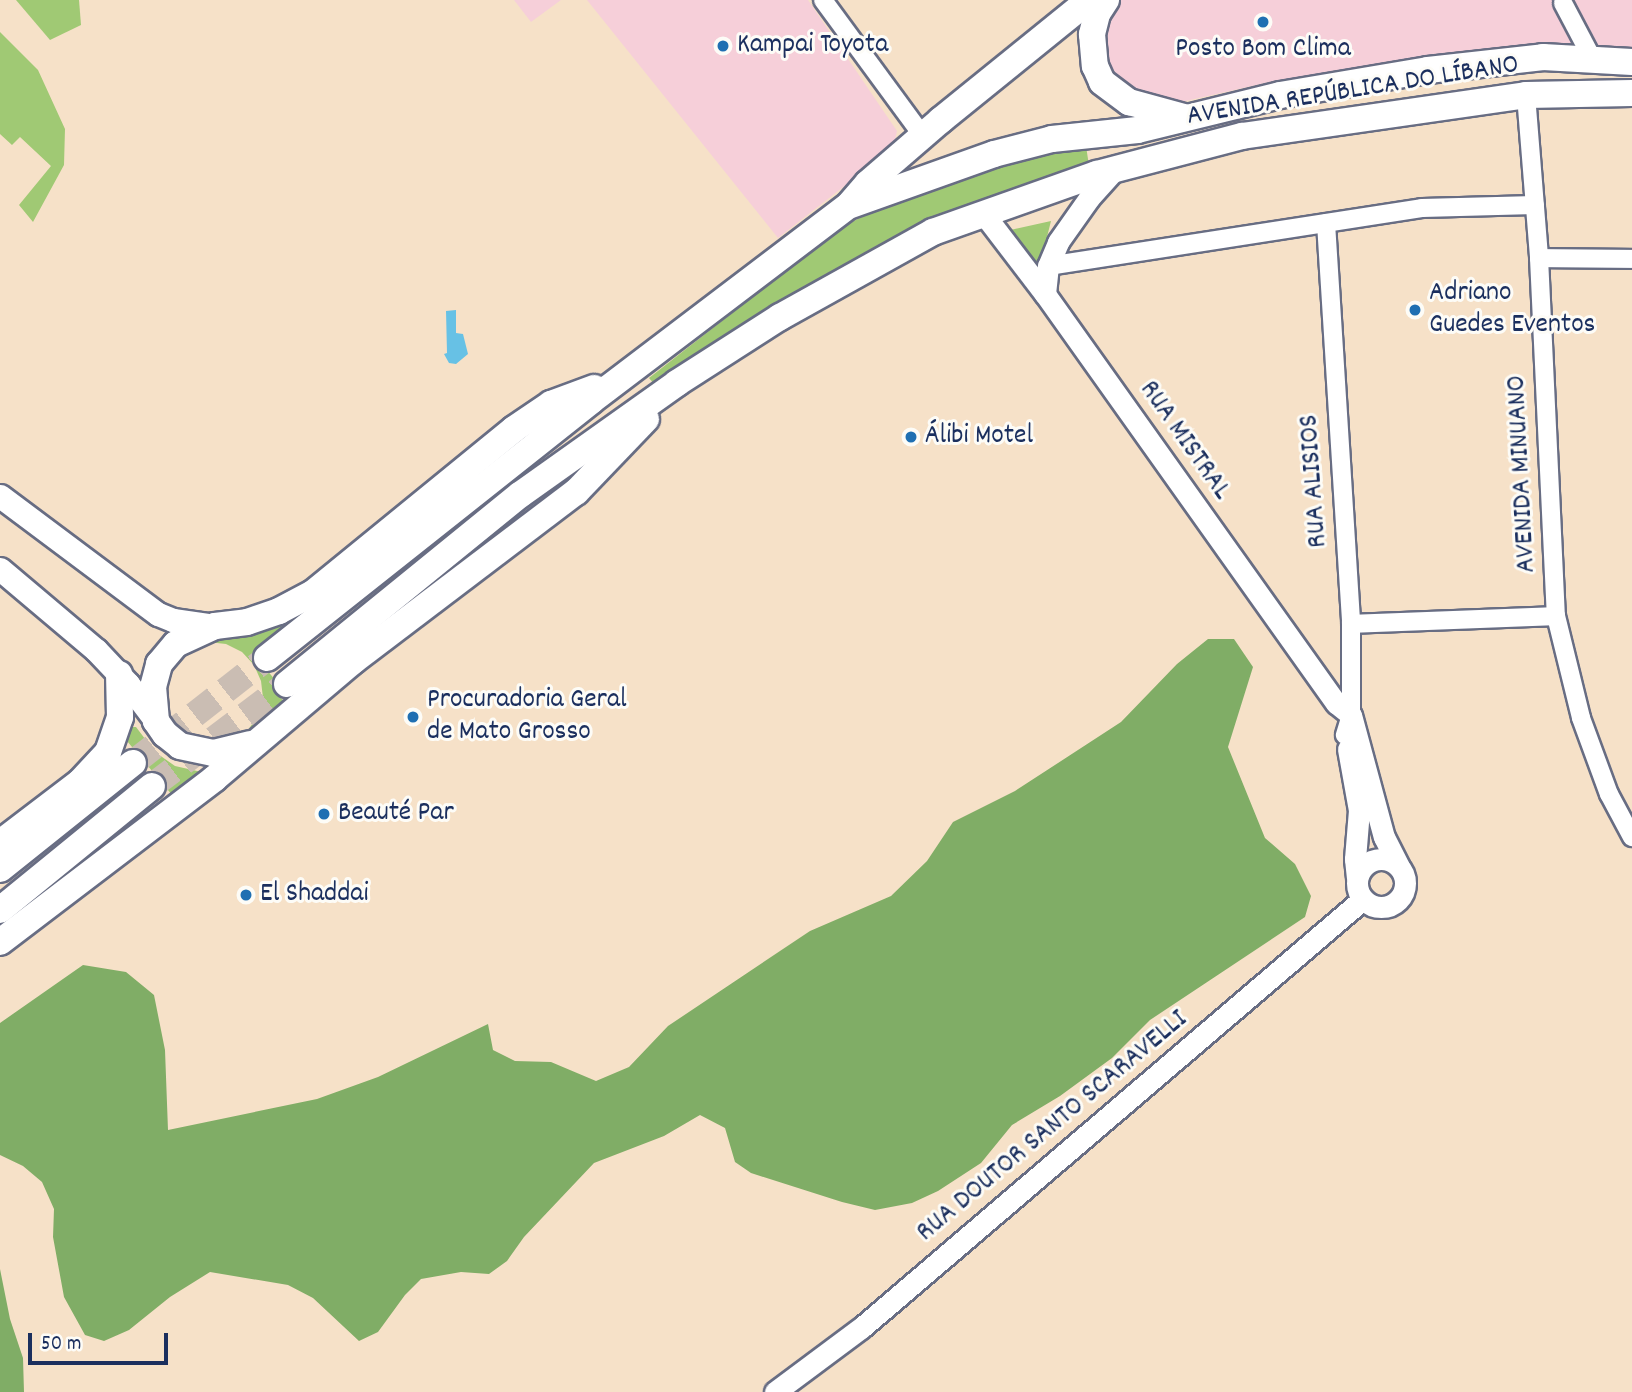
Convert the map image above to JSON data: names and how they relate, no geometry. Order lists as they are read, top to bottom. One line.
{"streets":{"main road":["AVENIDA REPÚBLICA DO LÍBANO"],"street":["RUA MISTRAL","AVENIDA MINUANO","RUA ALISIOS","RUA DOUTOR SANTO SCARAVELLI"]},"crossings":[["AVENIDA REPÚBLICA DO LÍBANO","RUA MISTRAL"],["AVENIDA REPÚBLICA DO LÍBANO","AVENIDA MINUANO"],["RUA MISTRAL","RUA ALISIOS"]],"places":["Posto Bom Clima","Kampai Toyota","Adriano Guedes Eventos","Álibi Motel","Procuradoria Geral de Mato Grosso","Beauté Par","El Shaddai"],"scale_bar":"50 m"}
